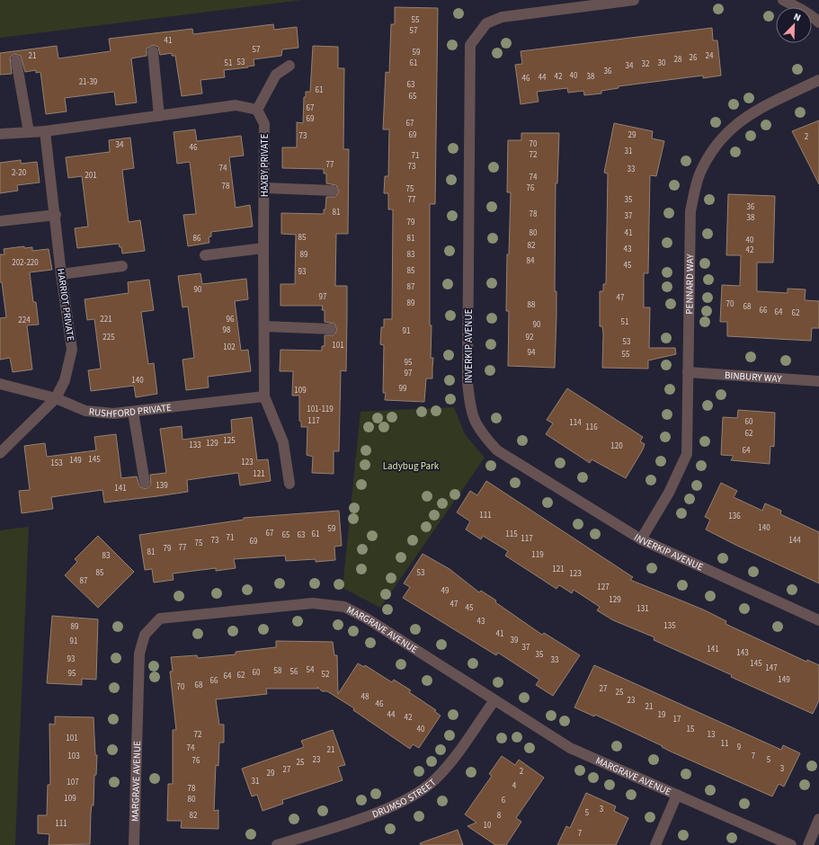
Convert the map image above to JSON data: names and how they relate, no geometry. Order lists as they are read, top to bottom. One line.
{"streets":{"street":["HAXBY PRIVATE","PENNARD WAY","HARRIOT PRIVATE","INVERKIP AVENUE","BINBURY WAY","RUSHFORD PRIVATE","MARGRAVE AVENUE","DRUMSO STREET"]},"crossings":[["HAXBY PRIVATE","RUSHFORD PRIVATE"],["PENNARD WAY","INVERKIP AVENUE"],["PENNARD WAY","BINBURY WAY"],["HARRIOT PRIVATE","RUSHFORD PRIVATE"],["MARGRAVE AVENUE","DRUMSO STREET"]],"parks":["Ladybug Park"],"house_numbers":["55","57","41","57","59","21","24","26","28","53","51","61","30","32","34","36","40","42","38","44","46","21-39","63","61","65","67","69","67","69","29","73","2","70","34","46","31","72","71","77","73","74","33","2-20","201","74","78","76","75","77","35","36","81","78","37","38","79","80","41","85","86","81","40","82","43","42","89","83","84","202-220","45","85","93","87","90","97","47","89","70","88","68","66","64","62","221","96","224","51","90","98","91","225","92","53","101","102","94","55","95","97","140","99","109","101-119","117","60","114","116","62","125","129","133","120","64","145","149","123","153","121","139","141","111","136","140","59","67","61","115","65","63","71","117","73","144","69","75","77","79","81","119","83","121","85","53","123","87","127","49","129","47","45","131","43","135","89","41","39","91","37","141","143","35","93","33","145","147","54","58","56","60","95","52","62","64","149","66","68","70","27","25","48","23","46","21","44","19","42","17","40","15","72","13","101","11","9","74","21","103","7","23","5","76","25","3","27","2","29","31","107","4","78","109","80","6","3","5","82","8","111","10","7"],"north":"top right"}
